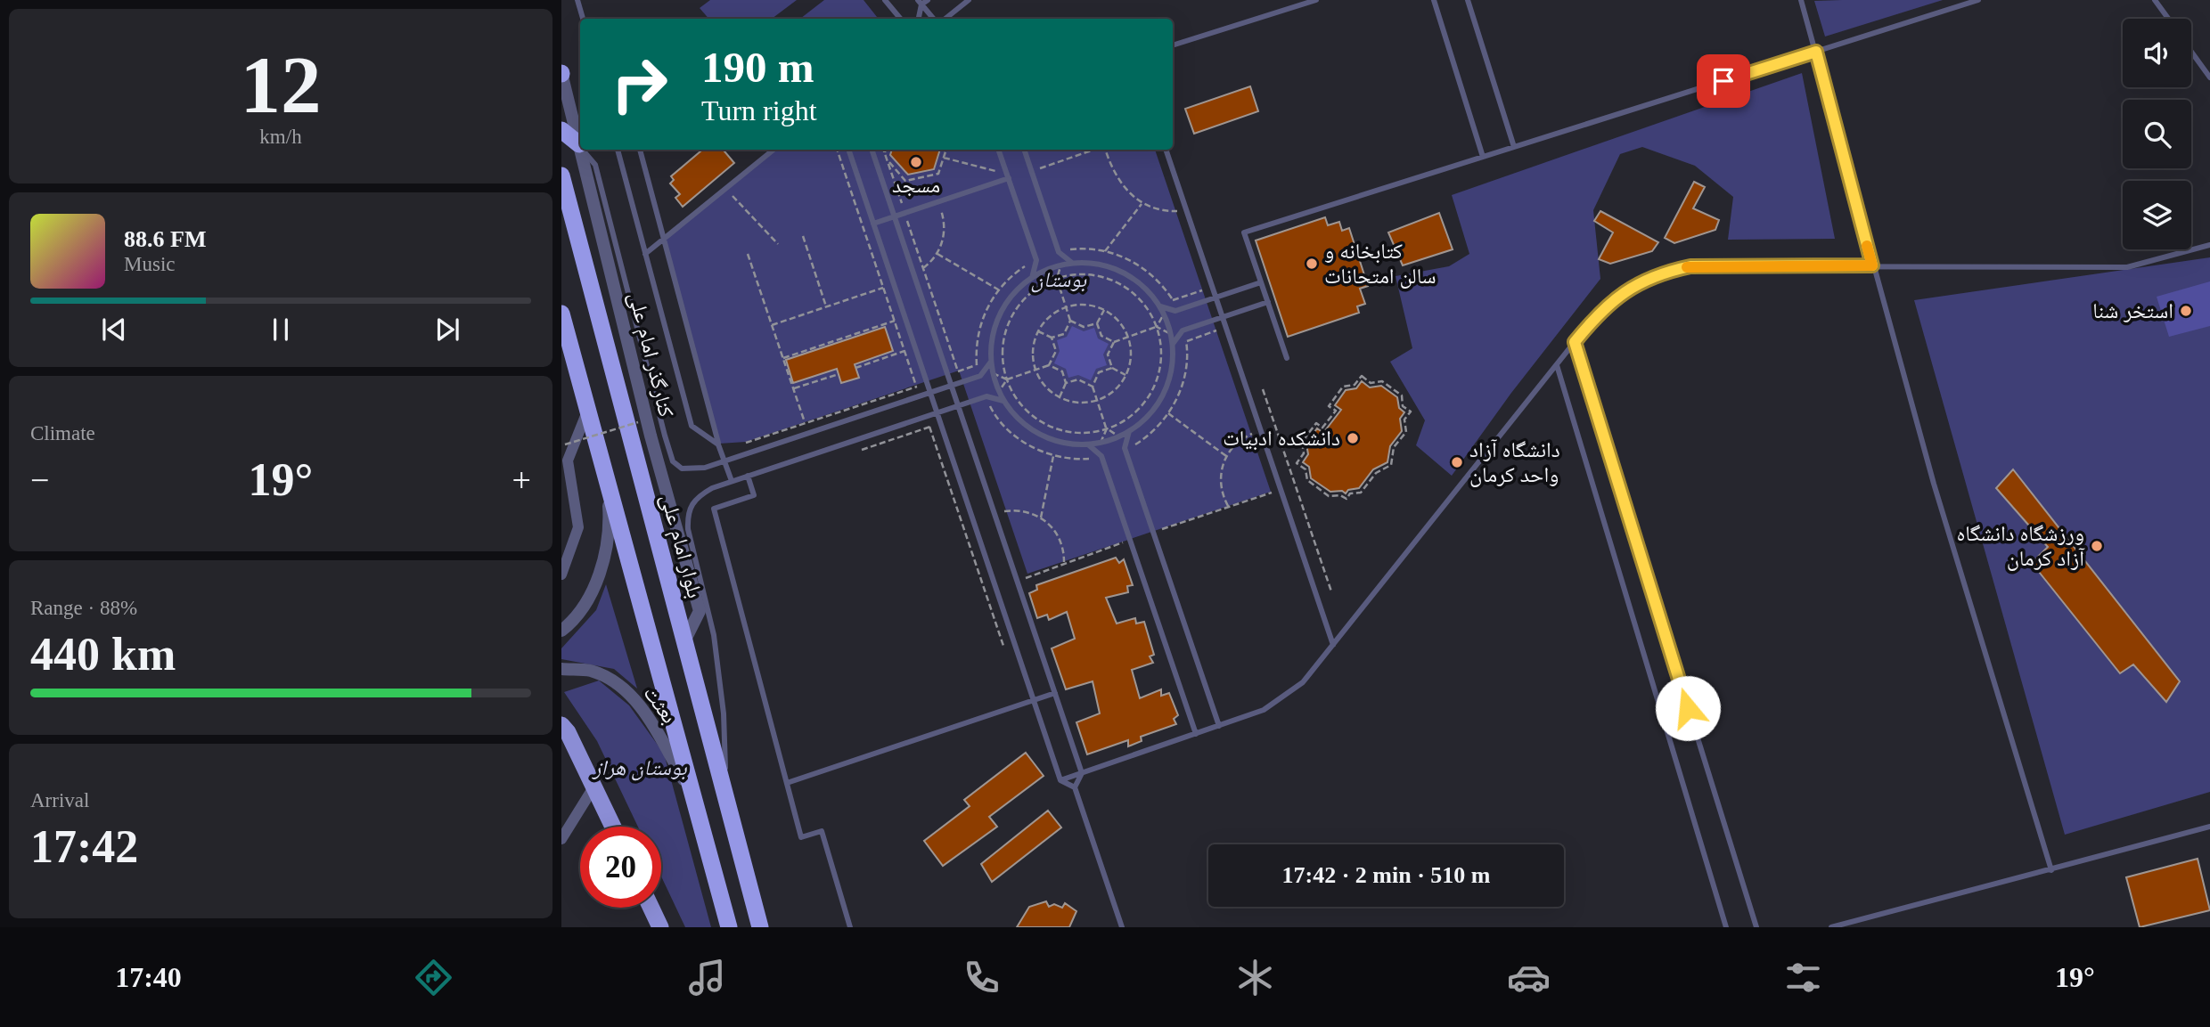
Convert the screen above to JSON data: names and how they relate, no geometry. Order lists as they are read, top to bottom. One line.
{"streets":{"highway":["بلوار امام علی"],"street":["کنارگذر امام علی","بعثت"]},"crossings":[["کنارگذر امام علی","بلوار امام علی"]],"parks":["بوستان","بوستان هراز"],"places":["مسجد","کتابخانه و سالن امتحانات","استخر شنا","دانشکده ادبیات","دانشگاه آزاد واحد کرمان","ورزشگاه دانشگاه آزاد کرمان"],"page":{"tile":[["12","km/h"],"Climate",["Range · 88%","440 km"],["Arrival","17:42"]],"turn":["190 m","Turn right"],"song":["88.6 FM","Music"],"heat":["−","19°","+"],"limit":"20","trip":"17:42 · 2 min · 510 m","tabs":["17:40","19°"]}}
